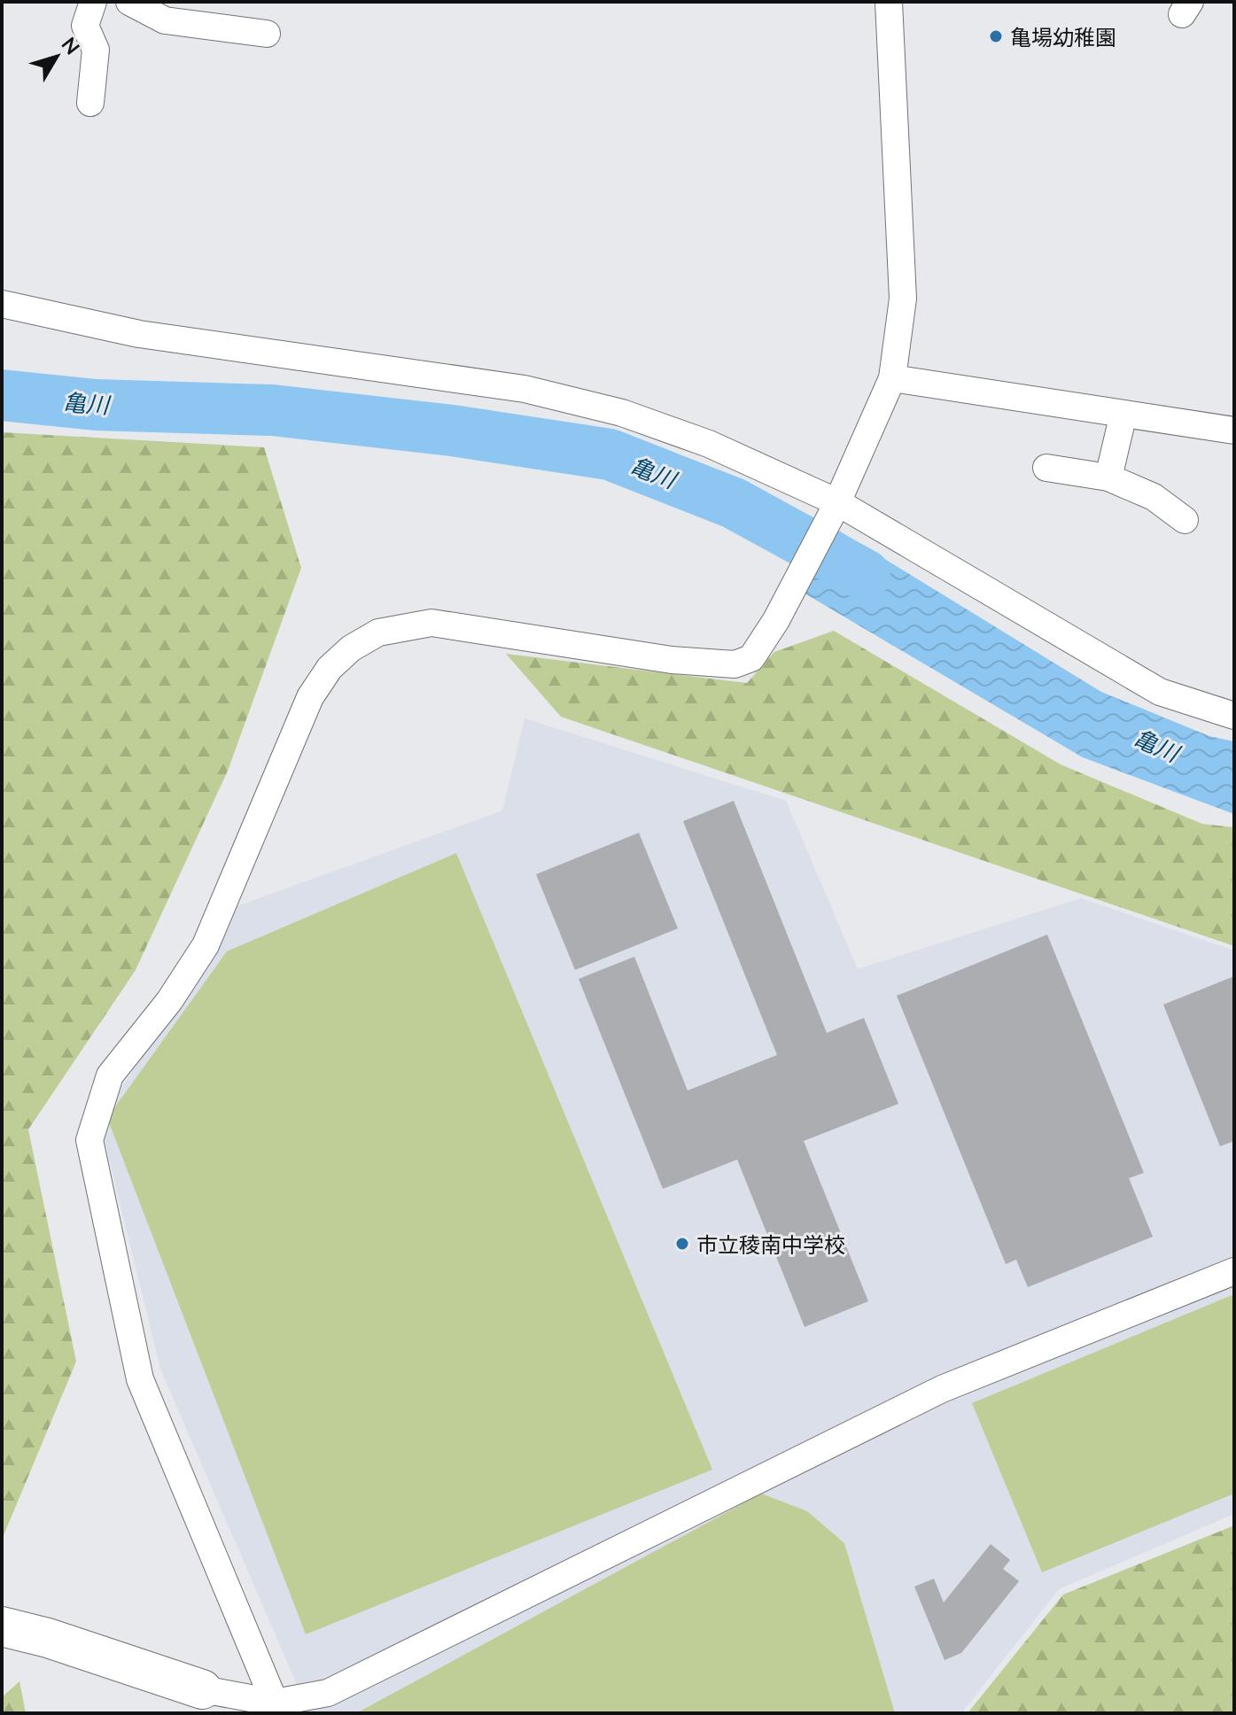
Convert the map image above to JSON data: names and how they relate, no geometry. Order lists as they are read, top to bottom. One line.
{"water":["亀川"],"places":["亀場幼稚園","市立稜南中学校"],"north":"top right"}
